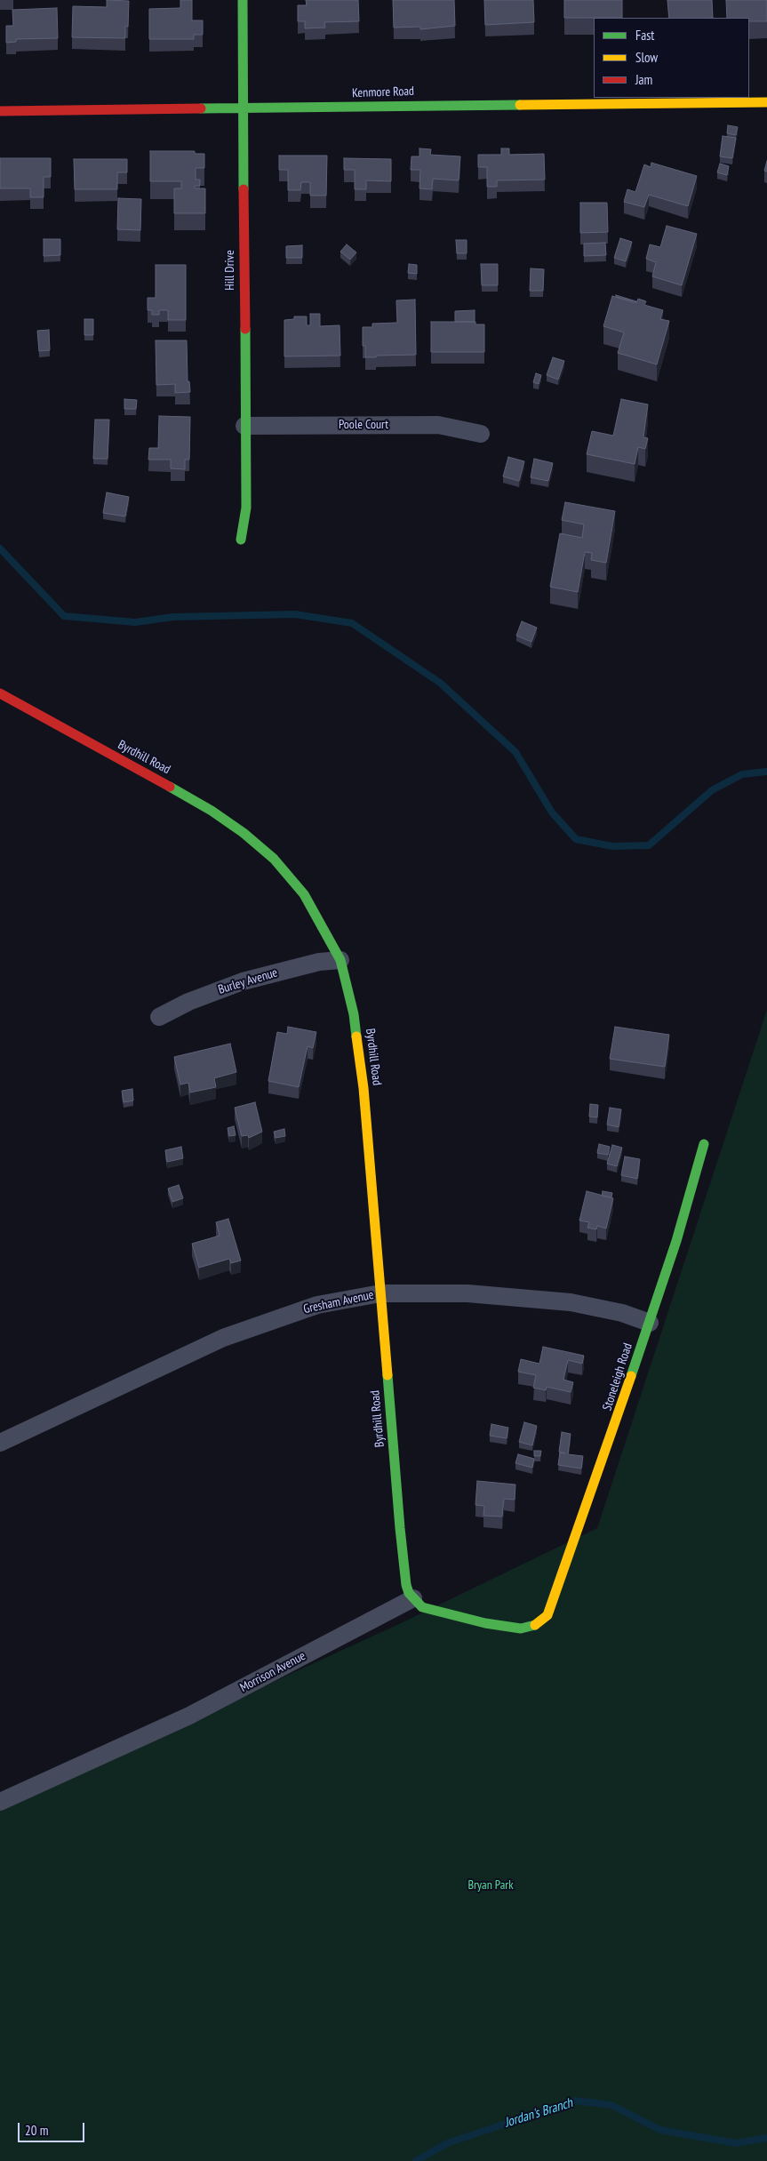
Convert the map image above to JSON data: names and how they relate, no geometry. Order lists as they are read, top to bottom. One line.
{"streets":{"street":["Kenmore Road","Hill Drive","Poole Court","Byrdhill Road","Burley Avenue","Gresham Avenue","Stoneleigh Road","Morrison Avenue"]},"crossings":[["Kenmore Road","Hill Drive"],["Hill Drive","Poole Court"],["Byrdhill Road","Burley Avenue"],["Byrdhill Road","Gresham Avenue"],["Byrdhill Road","Stoneleigh Road"],["Byrdhill Road","Morrison Avenue"],["Gresham Avenue","Stoneleigh Road"],["Stoneleigh Road","Morrison Avenue"]],"water":["Jordan's Branch"],"parks":["Bryan Park"],"legend":["Fast","Slow","Jam"],"scale_bar":"20 m"}
